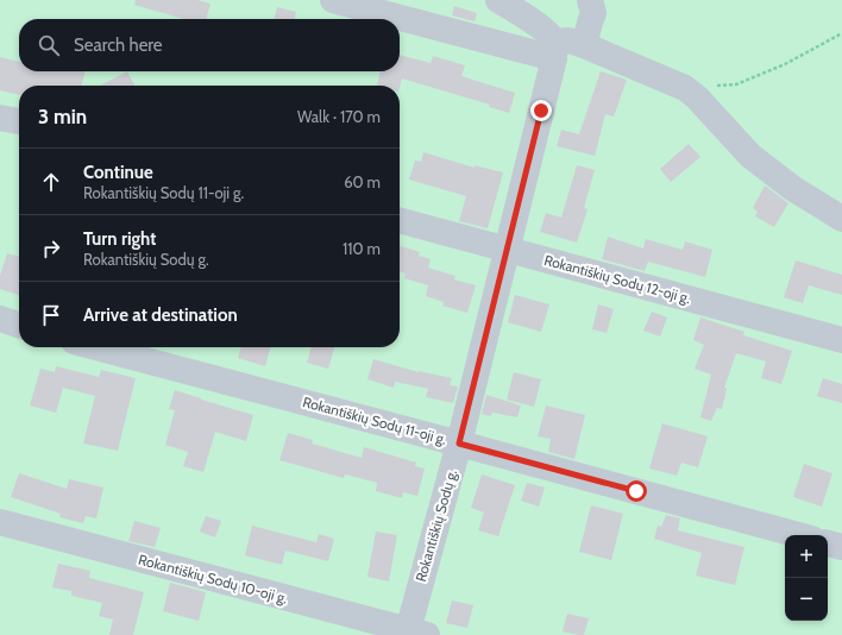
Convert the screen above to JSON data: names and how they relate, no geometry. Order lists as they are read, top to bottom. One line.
{"streets":{"street":["Rokantiškių Sodų 12-oji g.","Rokantiškių Sodų 11-oji g.","Rokantiškių Sodų g.","Rokantiškių Sodų 10-oji g."]},"crossings":[["Rokantiškių Sodų 12-oji g.","Rokantiškių Sodų g."],["Rokantiškių Sodų 11-oji g.","Rokantiškių Sodų g."],["Rokantiškių Sodų g.","Rokantiškių Sodų 10-oji g."]],"page":{"search":"Search here","heading":["3 min","Walk · 170 m"],"list":[["Continue","Rokantiškių Sodų 11-oji g.","60 m"],["Turn right","Rokantiškių Sodų g.","110 m"],"Arrive at destination"],"map_buttons":["+","−"]}}
